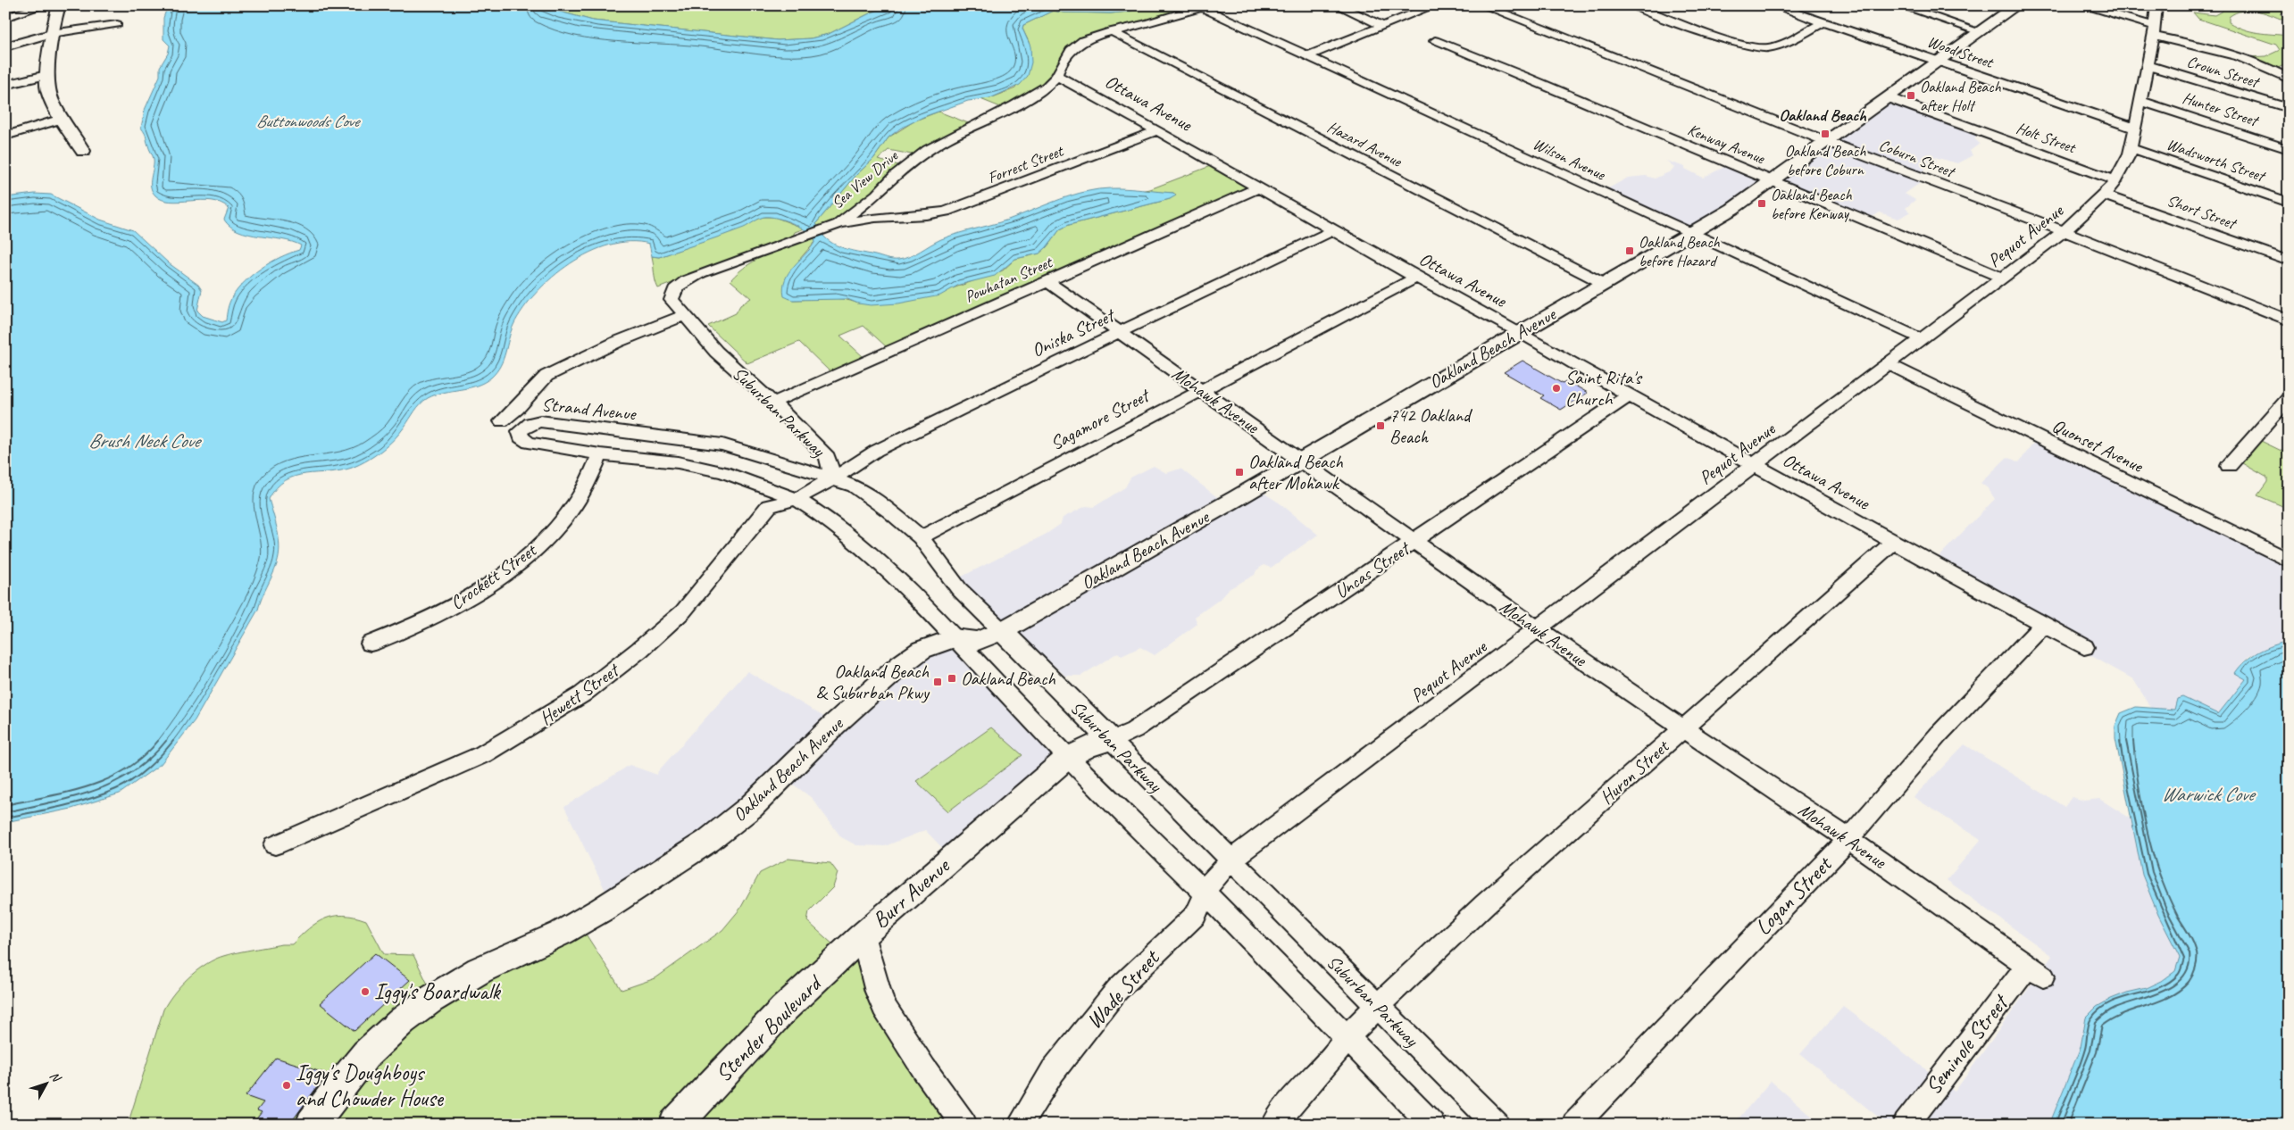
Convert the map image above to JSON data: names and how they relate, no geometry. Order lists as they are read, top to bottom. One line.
{"streets":{"street":["Wood Street","Crown Street","Ottawa Avenue","Hunter Street","Holt Street","Hazard Avenue","Kenway Avenue","Coburn Street","Wilson Avenue","Wadsworth Street","Forrest Street","Sea View Drive","Short Street","Pequot Avenue","Powhatan Street","Oniska Street","Oakland Beach Avenue","Mohawk Avenue","Strand Avenue","Suburban Parkway","Sagamore Street","Quonset Avenue","Uncas Street","Crockett Street","Hewett Street","Huron Street","Burr Avenue","Logan Street","Wade Street","Stender Boulevard","Seminole Street"]},"crossings":[["Wood Street","Pequot Avenue"],["Wood Street","Oakland Beach Avenue"],["Crown Street","Pequot Avenue"],["Ottawa Avenue","Forrest Street"],["Ottawa Avenue","Sea View Drive"],["Ottawa Avenue","Pequot Avenue"],["Ottawa Avenue","Powhatan Street"],["Ottawa Avenue","Oniska Street"],["Ottawa Avenue","Oakland Beach Avenue"],["Ottawa Avenue","Sagamore Street"],["Ottawa Avenue","Uncas Street"],["Ottawa Avenue","Huron Street"],["Ottawa Avenue","Logan Street"],["Hunter Street","Pequot Avenue"],["Holt Street","Pequot Avenue"],["Holt Street","Oakland Beach Avenue"],["Hazard Avenue","Sea View Drive"],["Hazard Avenue","Oakland Beach Avenue"],["Kenway Avenue","Pequot Avenue"],["Kenway Avenue","Oakland Beach Avenue"],["Coburn Street","Pequot Avenue"],["Coburn Street","Oakland Beach Avenue"],["Wilson Avenue","Sea View Drive"],["Wilson Avenue","Pequot Avenue"],["Wilson Avenue","Oakland Beach Avenue"],["Wadsworth Street","Pequot Avenue"],["Forrest Street","Sea View Drive"],["Sea View Drive","Suburban Parkway"],["Short Street","Pequot Avenue"],["Pequot Avenue","Mohawk Avenue"],["Pequot Avenue","Suburban Parkway"],["Pequot Avenue","Quonset Avenue"],["Pequot Avenue","Wade Street"],["Powhatan Street","Mohawk Avenue"],["Powhatan Street","Suburban Parkway"],["Oniska Street","Mohawk Avenue"],["Oniska Street","Strand Avenue"],["Oniska Street","Suburban Parkway"],["Oniska Street","Hewett Street"],["Oakland Beach Avenue","Mohawk Avenue"],["Oakland Beach Avenue","Suburban Parkway"],["Mohawk Avenue","Sagamore Street"],["Mohawk Avenue","Uncas Street"],["Mohawk Avenue","Huron Street"],["Mohawk Avenue","Logan Street"],["Mohawk Avenue","Seminole Street"],["Strand Avenue","Suburban Parkway"],["Strand Avenue","Crockett Street"],["Strand Avenue","Hewett Street"],["Suburban Parkway","Sagamore Street"],["Suburban Parkway","Uncas Street"],["Suburban Parkway","Hewett Street"],["Suburban Parkway","Huron Street"],["Suburban Parkway","Burr Avenue"],["Suburban Parkway","Wade Street"],["Uncas Street","Burr Avenue"],["Burr Avenue","Stender Boulevard"]],"districts":["Oakland Beach"],"water":["Buttonwoods Cove","Brush Neck Cove","Warwick Cove"],"places":{"transit":["Oakland Beach after Holt","Oakland Beach before Coburn","Oakland Beach before Kenway","Oakland Beach before Hazard","742 Oakland Beach","Oakland Beach after Mohawk","Oakland Beach","Oakland Beach & Suburban Pkwy"],"other":["Saint Rita's Church","Iggy's Boardwalk","Iggy's Doughboys and Chowder House"]},"north":"top right"}
